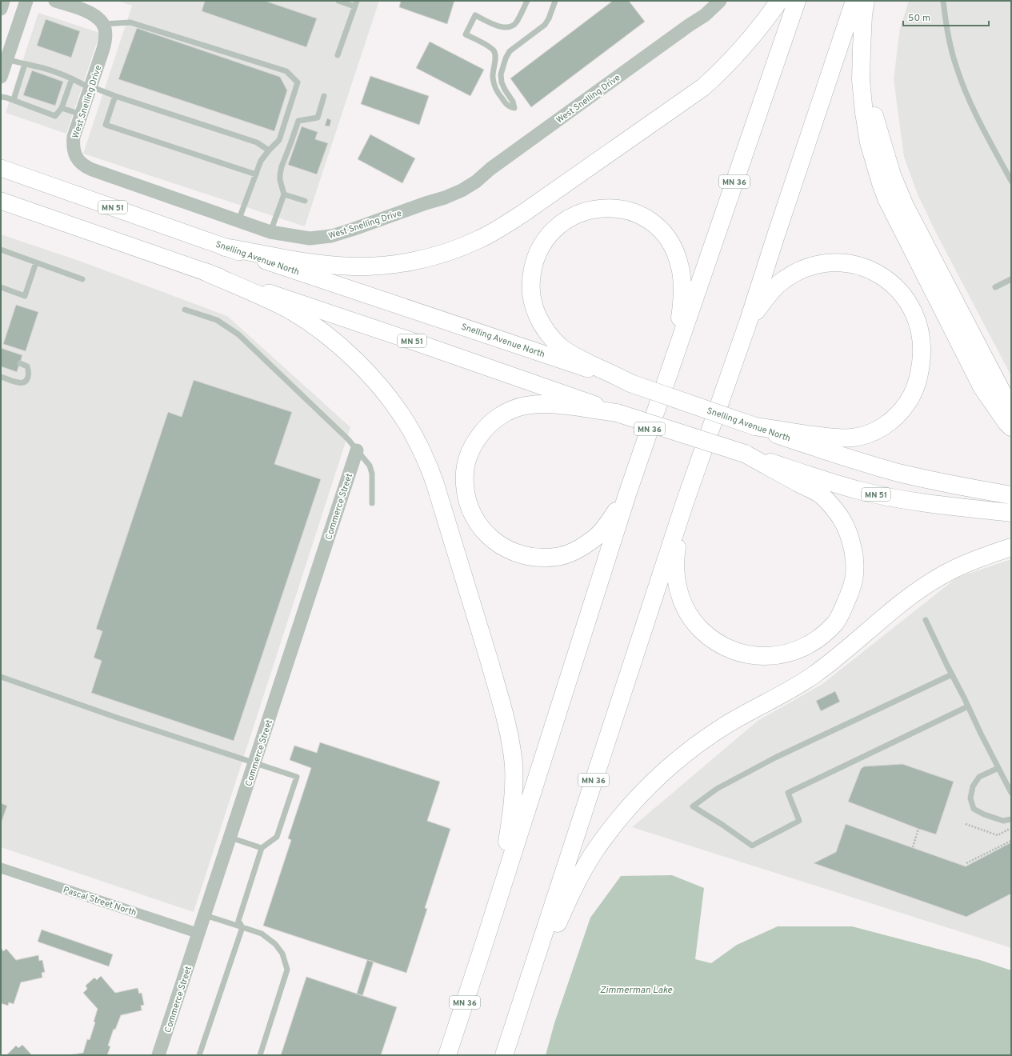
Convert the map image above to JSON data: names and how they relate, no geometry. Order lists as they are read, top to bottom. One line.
{"streets":{"highway":["MN 36","MN 51","Snelling Avenue North"],"street":["West Snelling Drive","Commerce Street","Pascal Street North"]},"crossings":[["Commerce Street","Pascal Street North"]],"water":["Zimmerman Lake"],"scale_bar":"50 m"}
